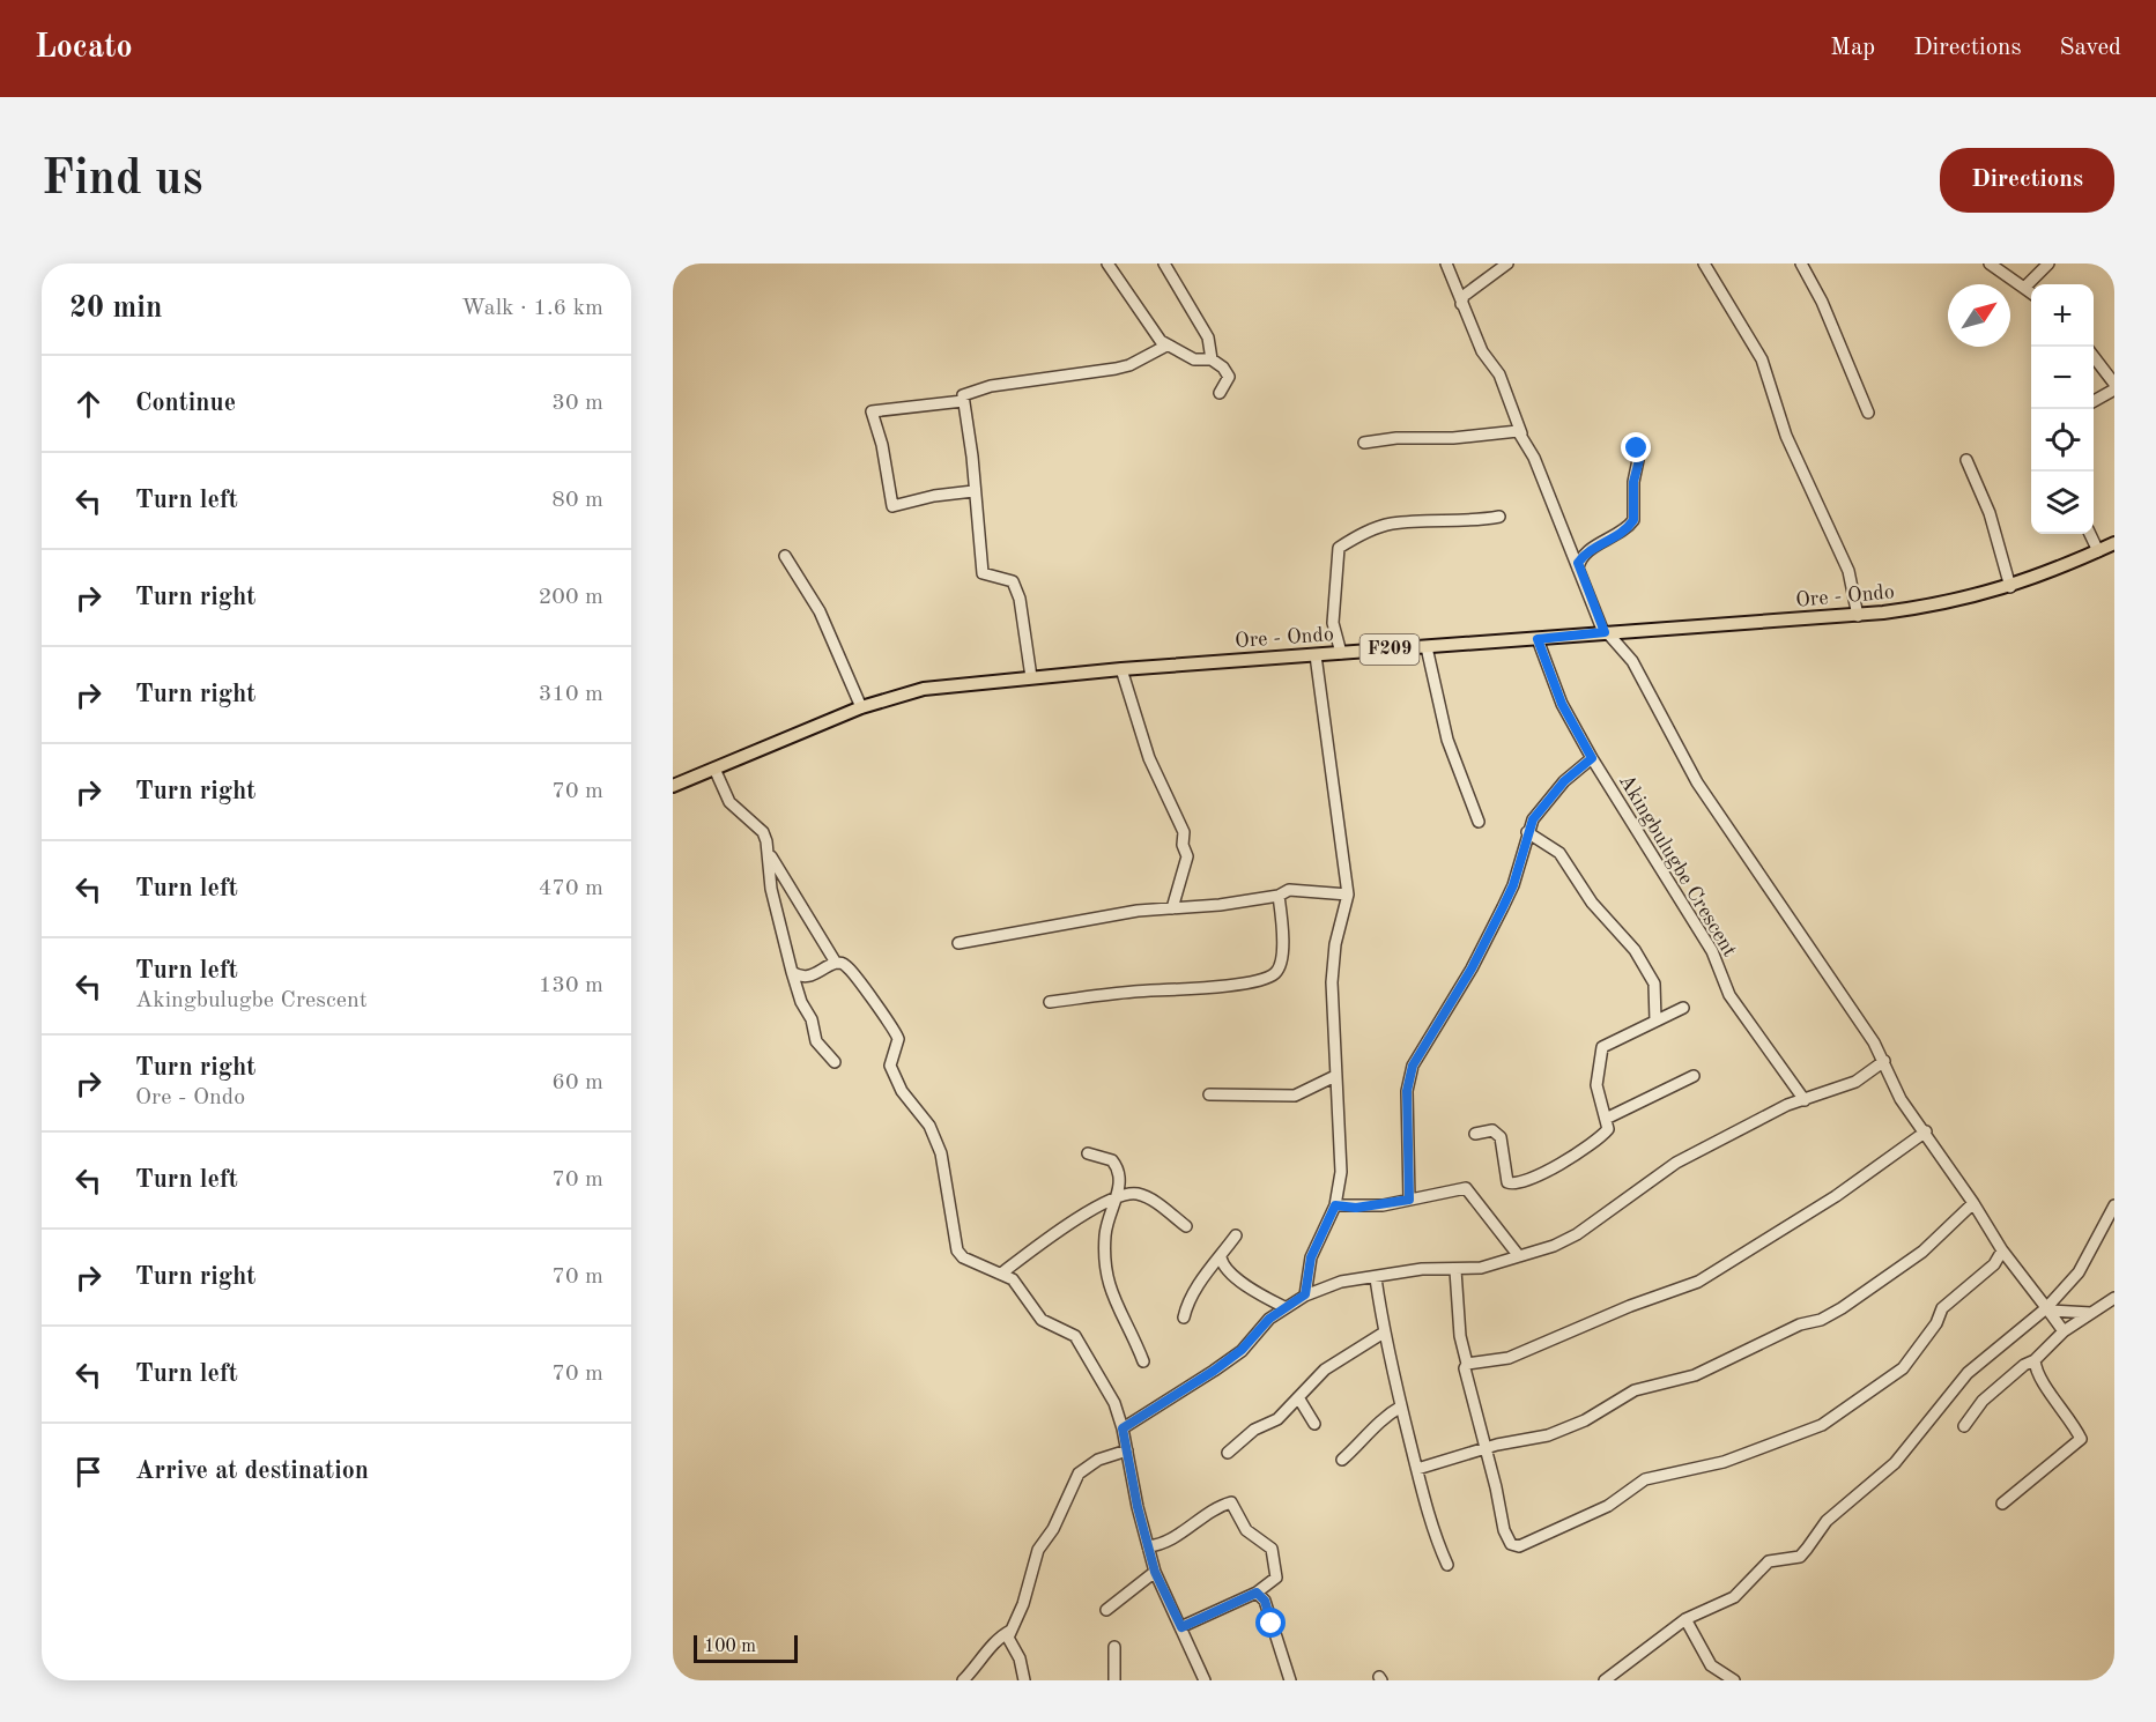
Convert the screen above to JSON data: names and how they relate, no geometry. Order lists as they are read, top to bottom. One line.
{"streets":{"main road":["Ore - Ondo","F209"],"street":["Akingbulugbe Crescent"]},"crossings":[["Ore - Ondo","Akingbulugbe Crescent"]],"scale_bar":"100 m","north":"top right","page":{"header":"Locato","nav":["Map","Directions","Saved"],"buttons":"Directions","title":"Find us","heading":["20 min","Walk · 1.6 km"],"map_buttons":["+","−"],"list":[["Continue","30 m"],["Turn left","80 m"],["Turn right","200 m"],["Turn right","310 m"],["Turn right","70 m"],["Turn left","470 m"],["Turn left","Akingbulugbe Crescent","130 m"],["Turn right","Ore - Ondo","60 m"],["Turn left","70 m"],["Turn right","70 m"],["Turn left","70 m"],"Arrive at destination"],"scale":"100 m"}}
